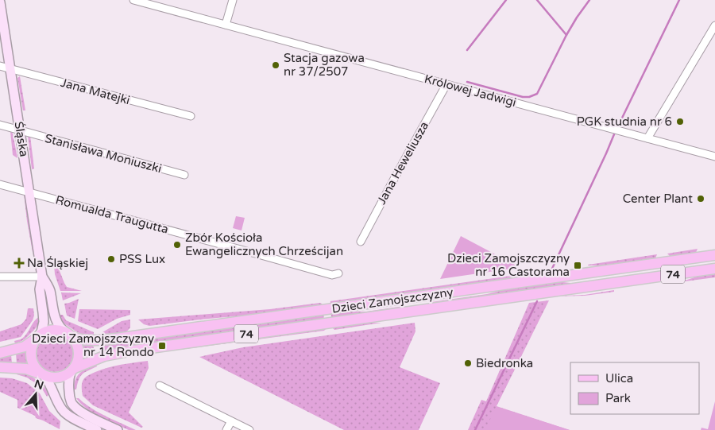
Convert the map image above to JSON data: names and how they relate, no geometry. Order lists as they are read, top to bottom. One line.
{"streets":{"main road":["74","Dzieci Zamojszczyzny"],"street":["Królowej Jadwigi","Jana Matejki","Śląska","Stanisława Moniuszki","Jana Heweliusza","Romualda Traugutta"]},"crossings":[["Królowej Jadwigi","Jana Heweliusza"],["Jana Matejki","Śląska"],["Śląska","Stanisława Moniuszki"],["Śląska","Romualda Traugutta"],["Śląska","74"],["Śląska","Dzieci Zamojszczyzny"],["74","Dzieci Zamojszczyzny"]],"places":{"other":["Stacja gazowa nr 37/2507","PGK studnia nr 6","Center Plant","Zbór Kościoła Ewangelicznych Chrześcijan","PSS Lux","Biedronka"],"health":["Na Śląskiej"],"transit":["Dzieci Zamojszczyzny nr 16 Castorama","Dzieci Zamojszczyzny nr 14 Rondo"]},"legend":["Ulica","Park"],"north":"top"}
